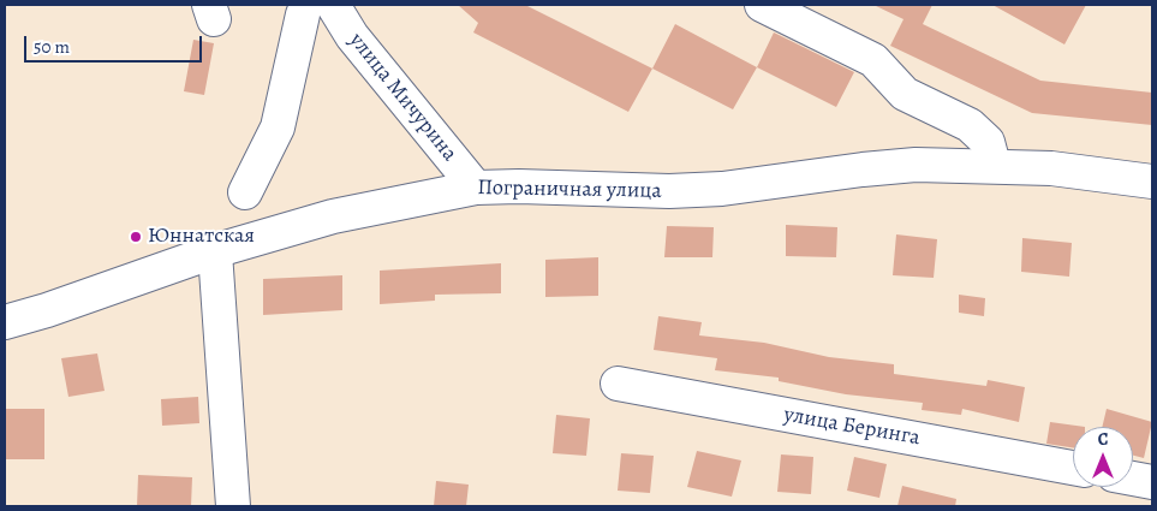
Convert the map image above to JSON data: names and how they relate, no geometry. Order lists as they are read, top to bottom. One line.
{"streets":{"street":["улица Мичурина","Пограничная улица","улица Беринга"]},"crossings":[["улица Мичурина","Пограничная улица"]],"places":["Юннатская"],"scale_bar":"50 m","north":"top"}
